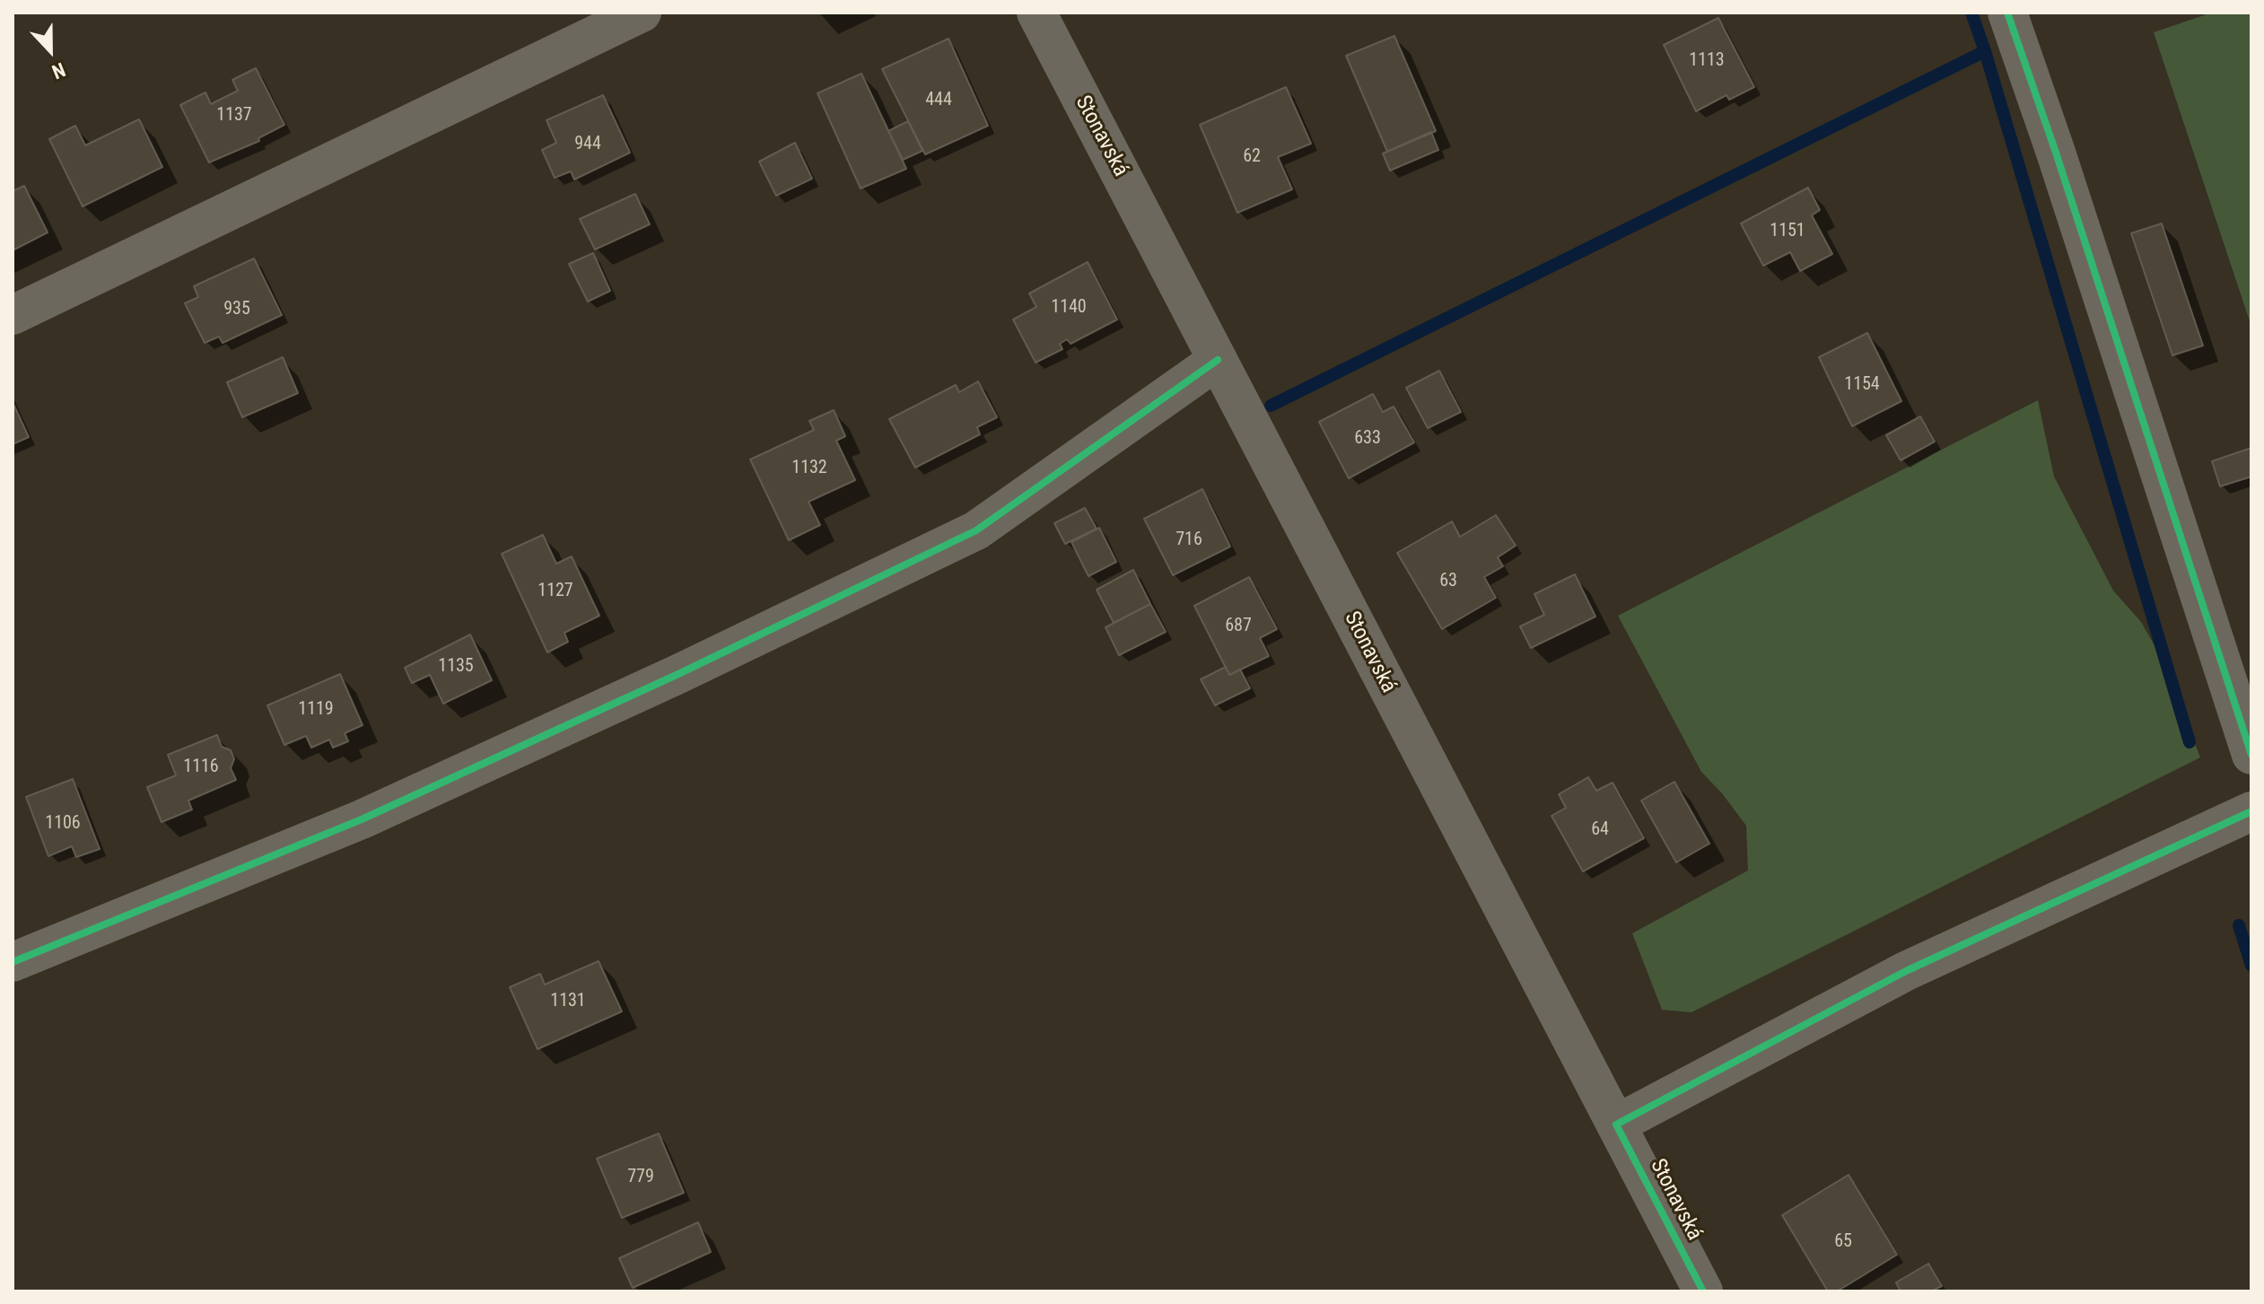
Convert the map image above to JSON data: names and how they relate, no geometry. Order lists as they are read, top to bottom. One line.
{"streets":{"street":["Stonavská"]},"house_numbers":["1113","444","1137","944","62","1151","1140","935","1154","633","1132","716","63","1127","687","1135","1119","1116","1106","64","1131","779","65"],"north":"bottom"}
